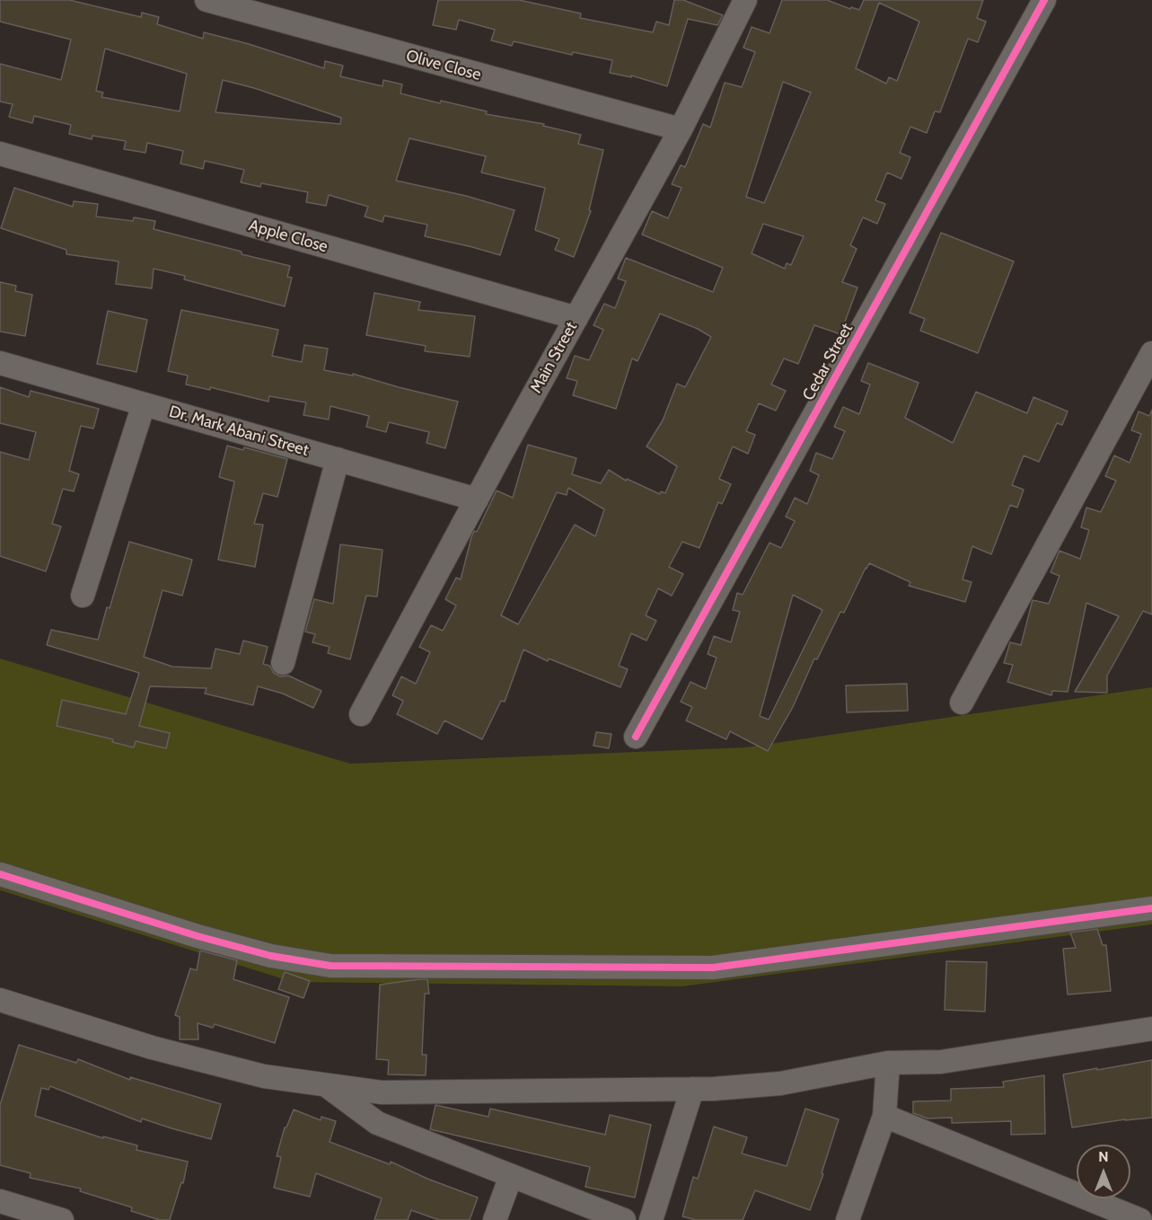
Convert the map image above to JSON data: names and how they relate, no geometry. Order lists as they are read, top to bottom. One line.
{"streets":{"street":["Olive Close","Apple Close","Main Street","Cedar Street","Dr. Mark Abani Street"]},"crossings":[["Olive Close","Main Street"],["Apple Close","Main Street"],["Main Street","Dr. Mark Abani Street"]],"north":"top"}
